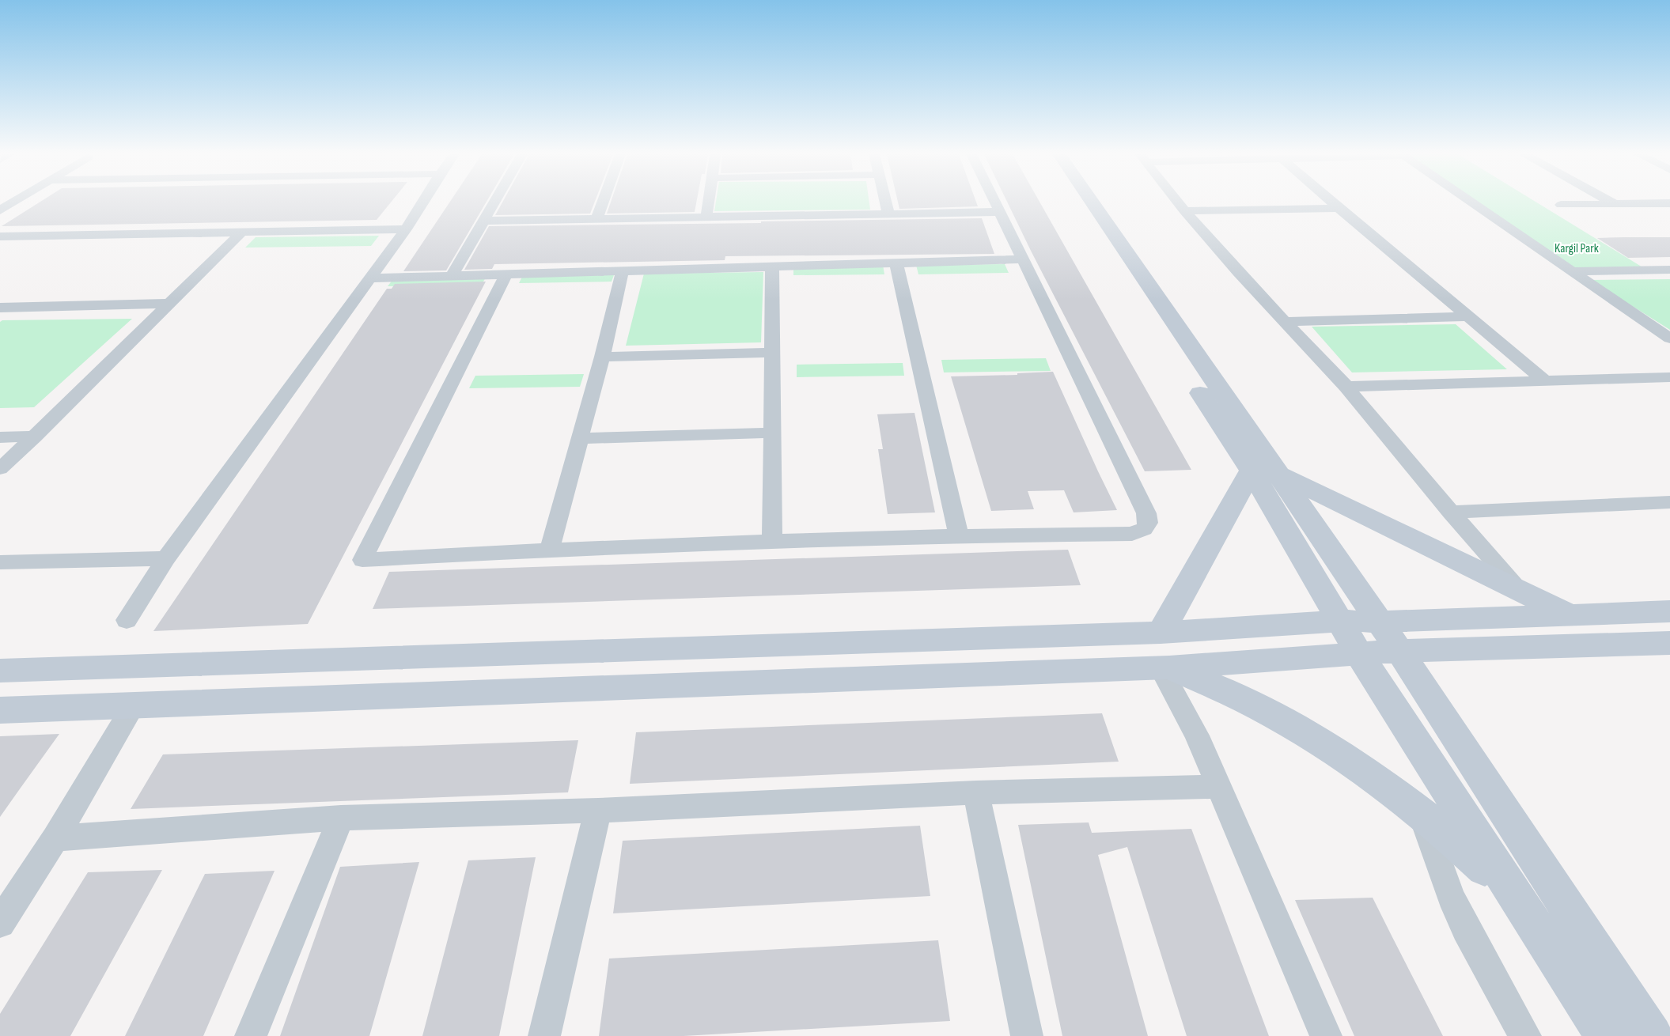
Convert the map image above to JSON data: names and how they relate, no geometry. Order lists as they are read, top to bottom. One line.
{"parks":["Kargil Park"]}
